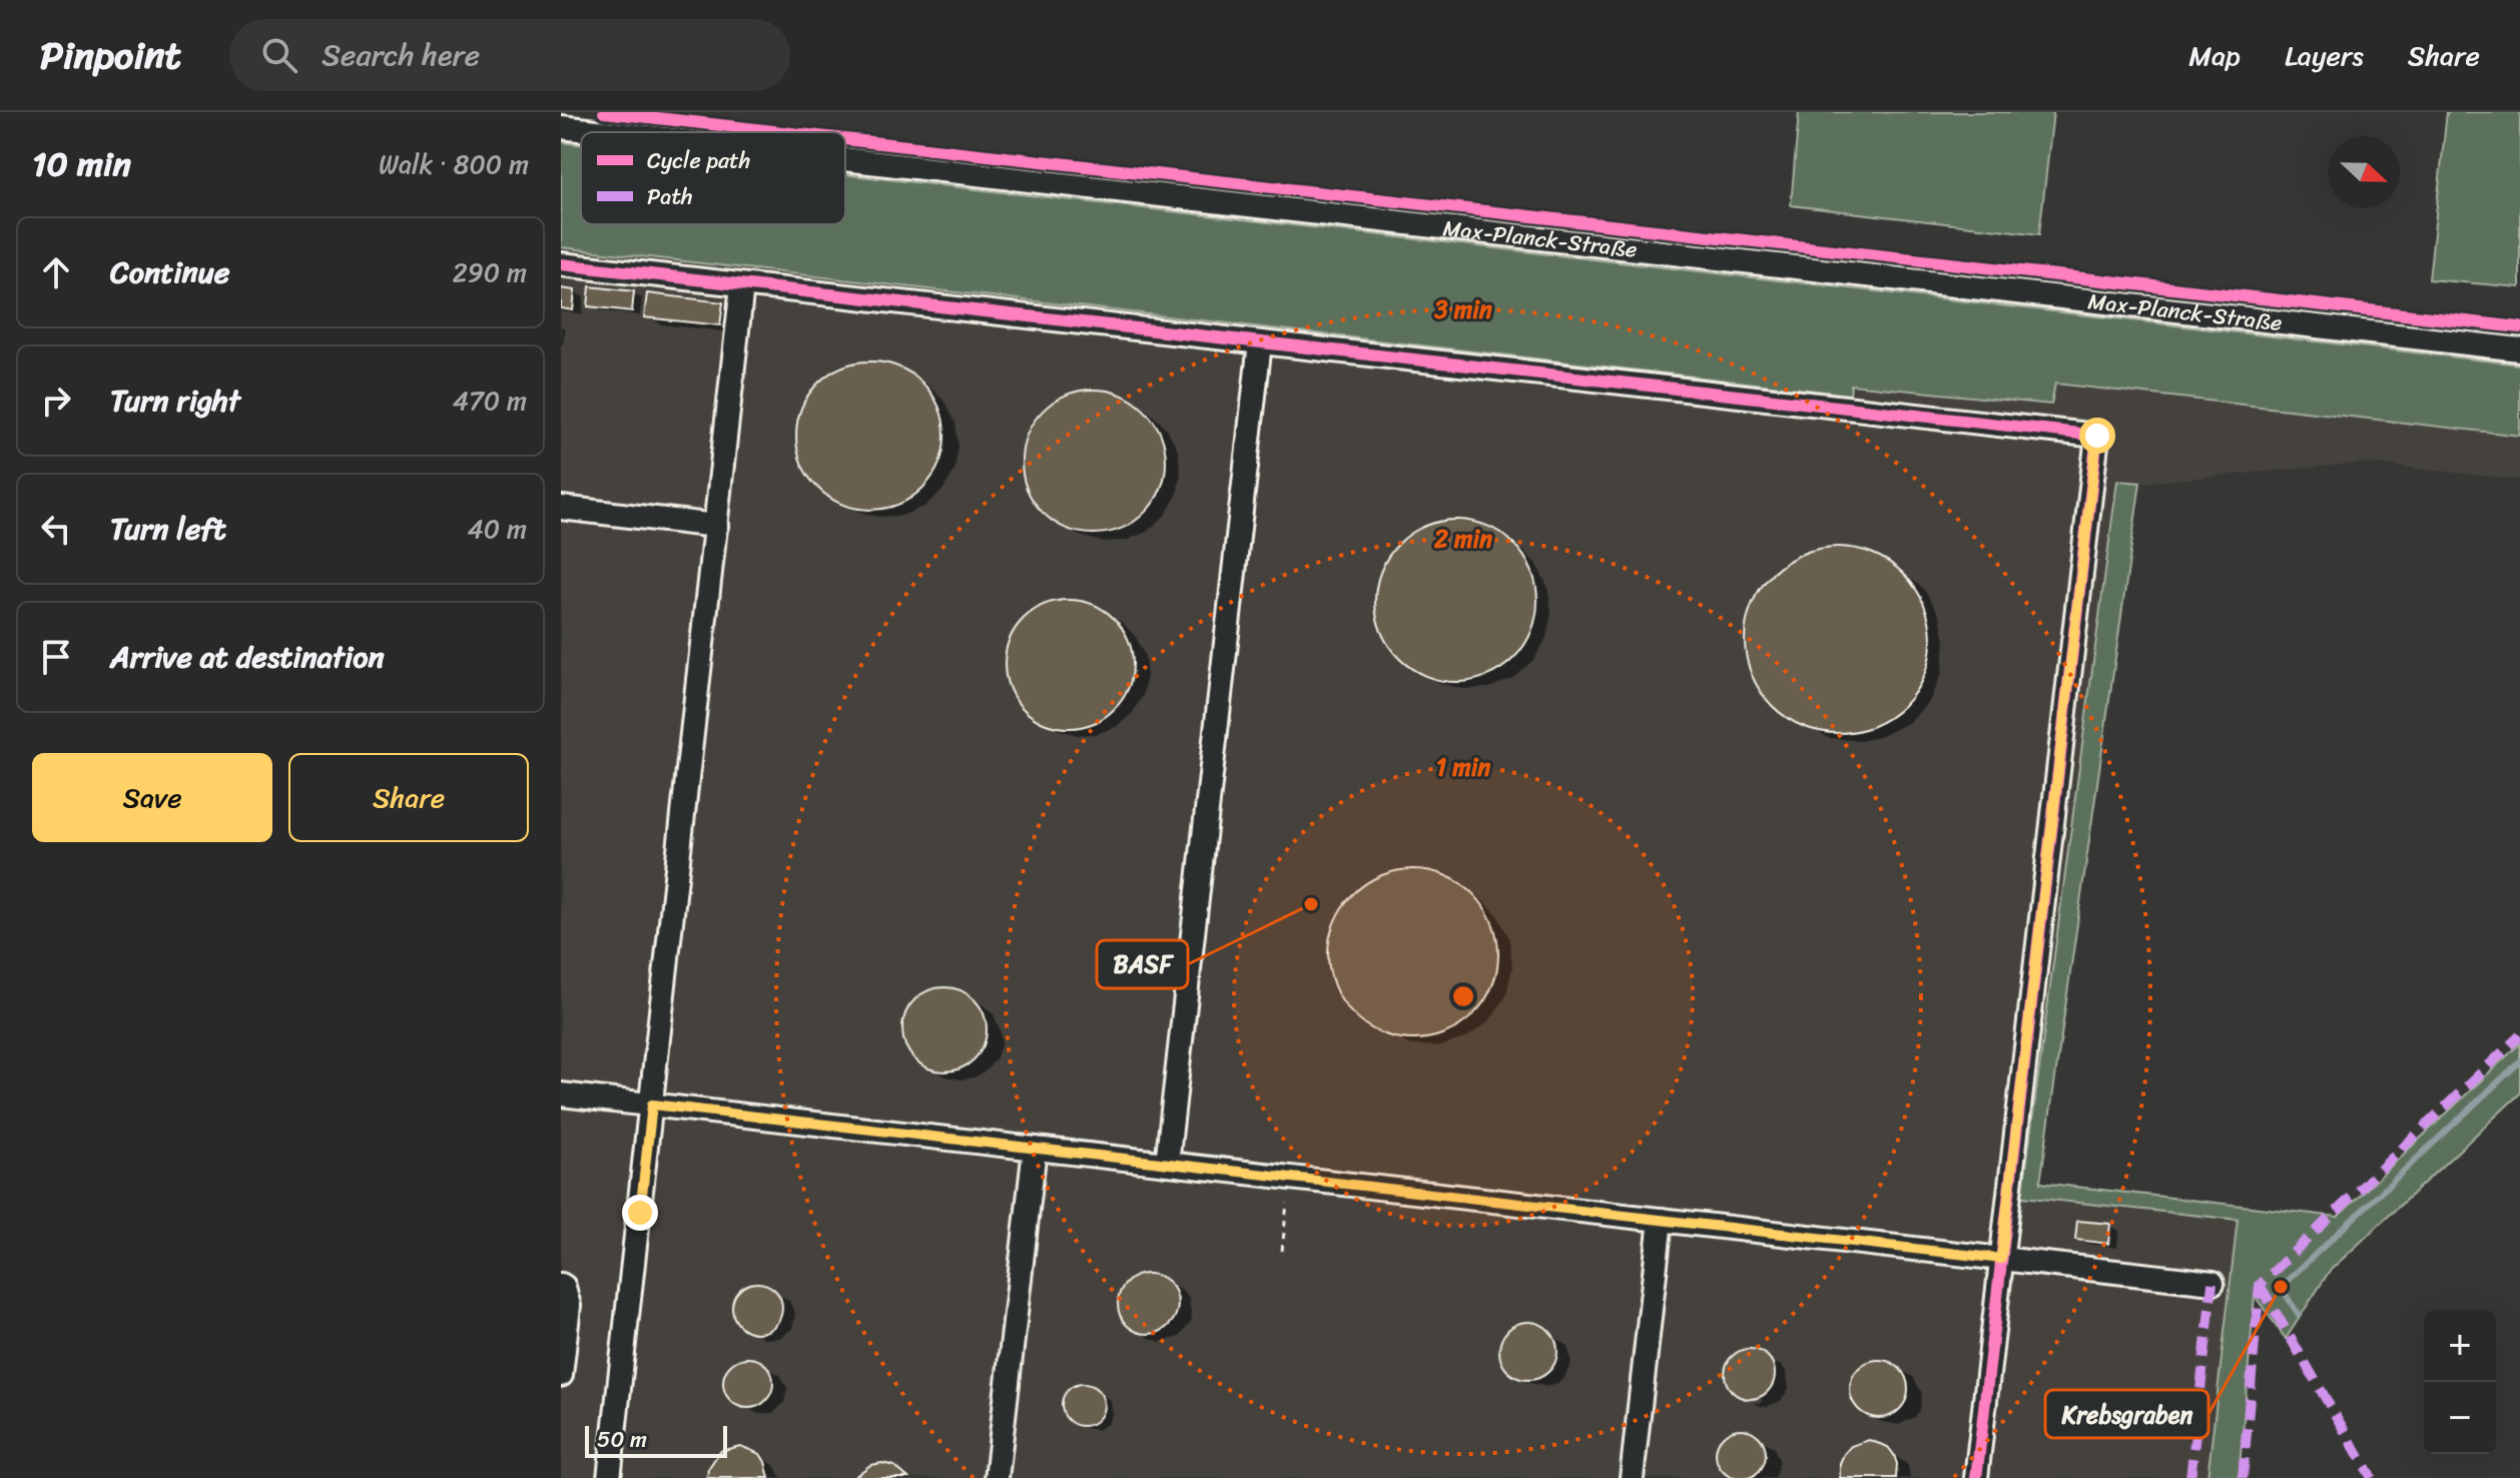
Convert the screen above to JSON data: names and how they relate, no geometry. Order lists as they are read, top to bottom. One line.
{"streets":{"street":["Max-Planck-Straße"]},"places":["BASF","Krebsgraben"],"legend":["Cycle path","Path"],"scale_bar":"50 m","north":"right","page":{"header":"Pinpoint","search":"Search here","nav":["Map","Layers","Share"],"heading":["10 min","Walk · 800 m"],"list":[["Continue","290 m"],["Turn right","470 m"],["Turn left","40 m"],"Arrive at destination"],"buttons":["Save","Share"],"map_buttons":["+","−"],"scale":"50 m"},"rings":["3 min","2 min","1 min"]}
